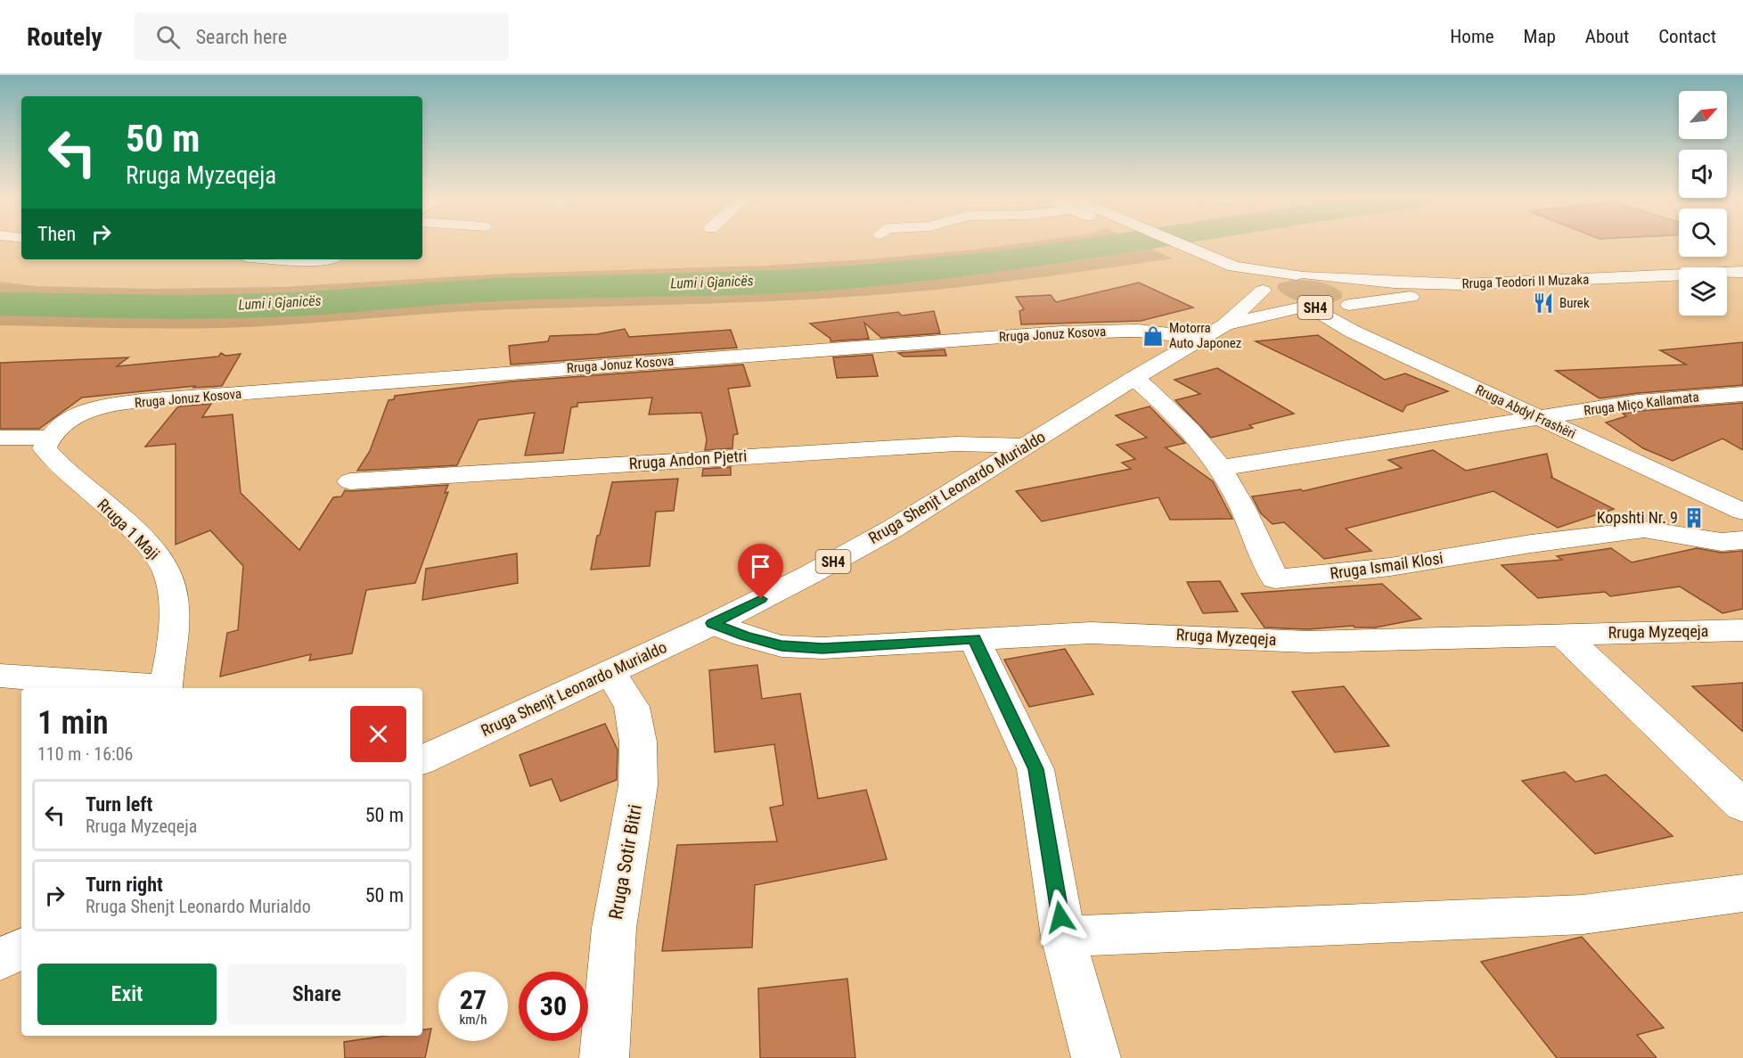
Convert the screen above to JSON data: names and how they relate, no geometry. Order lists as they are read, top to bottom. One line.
{"streets":{"street":["Rruga Teodori II Muzaka","SH4","Rruga Jonuz Kosova","Rruga Miço Kallamata","Rruga Abdyl Frashëri","Rruga Andon Pjetri","Rruga Shenjt Leonardo Murialdo","Rruga 1 Maji","Rruga Ismail Klosi","Rruga Myzeqeja","Rruga Sotir Bitri"]},"crossings":[["Rruga Teodori II Muzaka","SH4"],["SH4","Rruga Abdyl Frashëri"],["SH4","Rruga Shenjt Leonardo Murialdo"],["Rruga Jonuz Kosova","Rruga Shenjt Leonardo Murialdo"],["Rruga Jonuz Kosova","Rruga 1 Maji"],["Rruga Miço Kallamata","Rruga Abdyl Frashëri"],["Rruga Miço Kallamata","Rruga Ismail Klosi"],["Rruga Abdyl Frashëri","Rruga Shenjt Leonardo Murialdo"],["Rruga Andon Pjetri","Rruga Shenjt Leonardo Murialdo"],["Rruga Shenjt Leonardo Murialdo","Rruga Ismail Klosi"],["Rruga Shenjt Leonardo Murialdo","Rruga Myzeqeja"],["Rruga Shenjt Leonardo Murialdo","Rruga Sotir Bitri"]],"water":["Lumi i Gjanicës"],"places":{"restaurant":["Burek"],"shop":["Motorra Auto Japonez"],"building":["Kopshti Nr. 9"]},"north":"top right","page":{"header":"Routely","search":"Search here","nav":["Home","Map","About","Contact"],"turn":["50 m","Rruga Myzeqeja"],"then":"Then","heading":["1 min","110 m · 16:06"],"list":[{"name":"Turn left","note":"Rruga Myzeqeja","value":"50 m"},{"name":"Turn right","note":"Rruga Shenjt Leonardo Murialdo","value":"50 m"}],"buttons":["Exit","Share"],"speed":"27 km/h","limit":"30"}}
